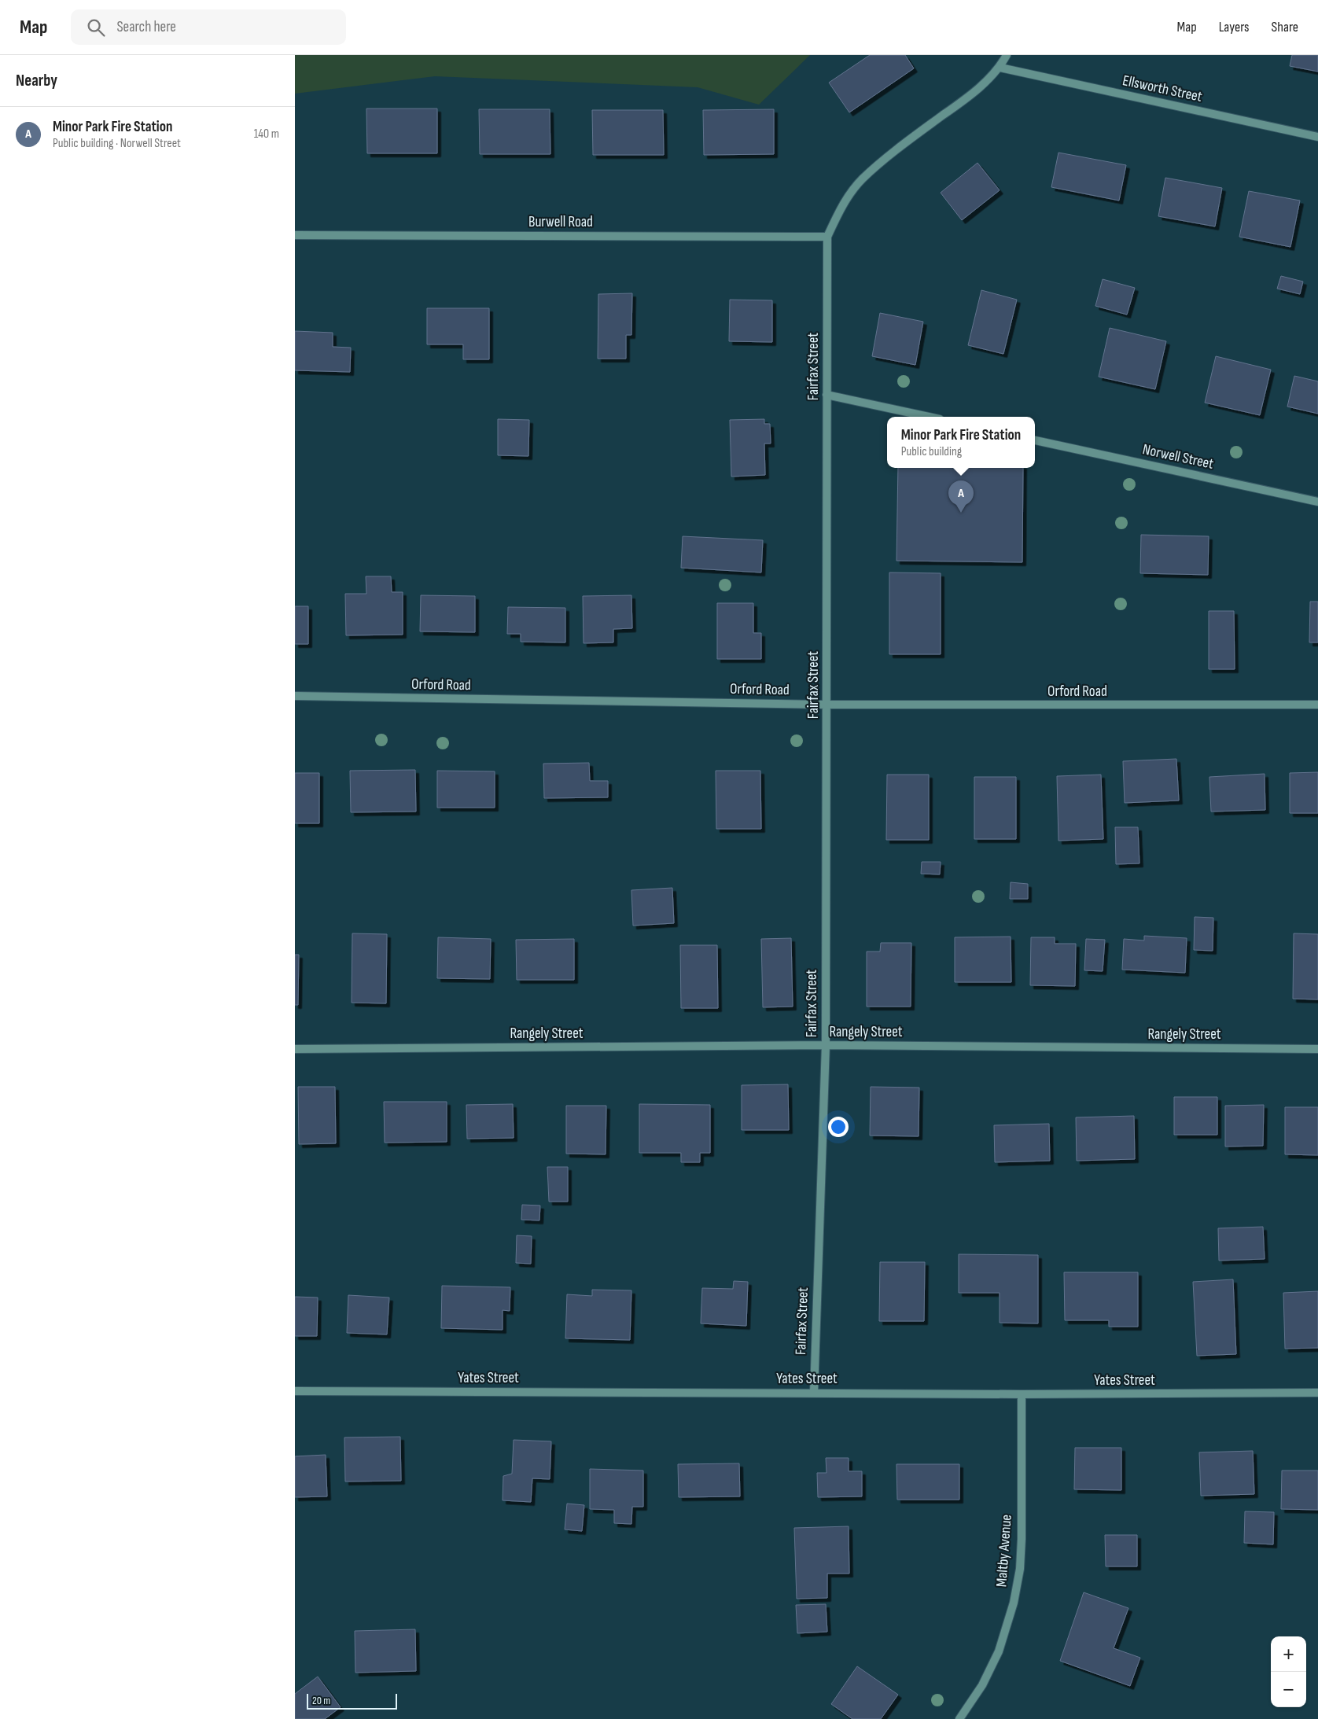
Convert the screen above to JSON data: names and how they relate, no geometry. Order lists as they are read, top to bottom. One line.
{"streets":{"street":["Ellsworth Street","Burwell Road","Fairfax Street","Norwell Street","Orford Road","Rangely Street","Yates Street","Maltby Avenue"]},"crossings":[["Ellsworth Street","Fairfax Street"],["Burwell Road","Fairfax Street"],["Fairfax Street","Orford Road"],["Fairfax Street","Rangely Street"],["Fairfax Street","Yates Street"],["Yates Street","Maltby Avenue"]],"scale_bar":"20 m","page":{"header":"Map","search":"Search here","nav":["Map","Layers","Share"],"heading":"Nearby","list":[{"mark":"A","name":"Minor Park Fire Station","note":"Public building · Norwell Street","value":"140 m"}],"popup":["Minor Park Fire Station","Public building"],"pins":"A","map_buttons":["+","−"],"scale":"20 m"}}
